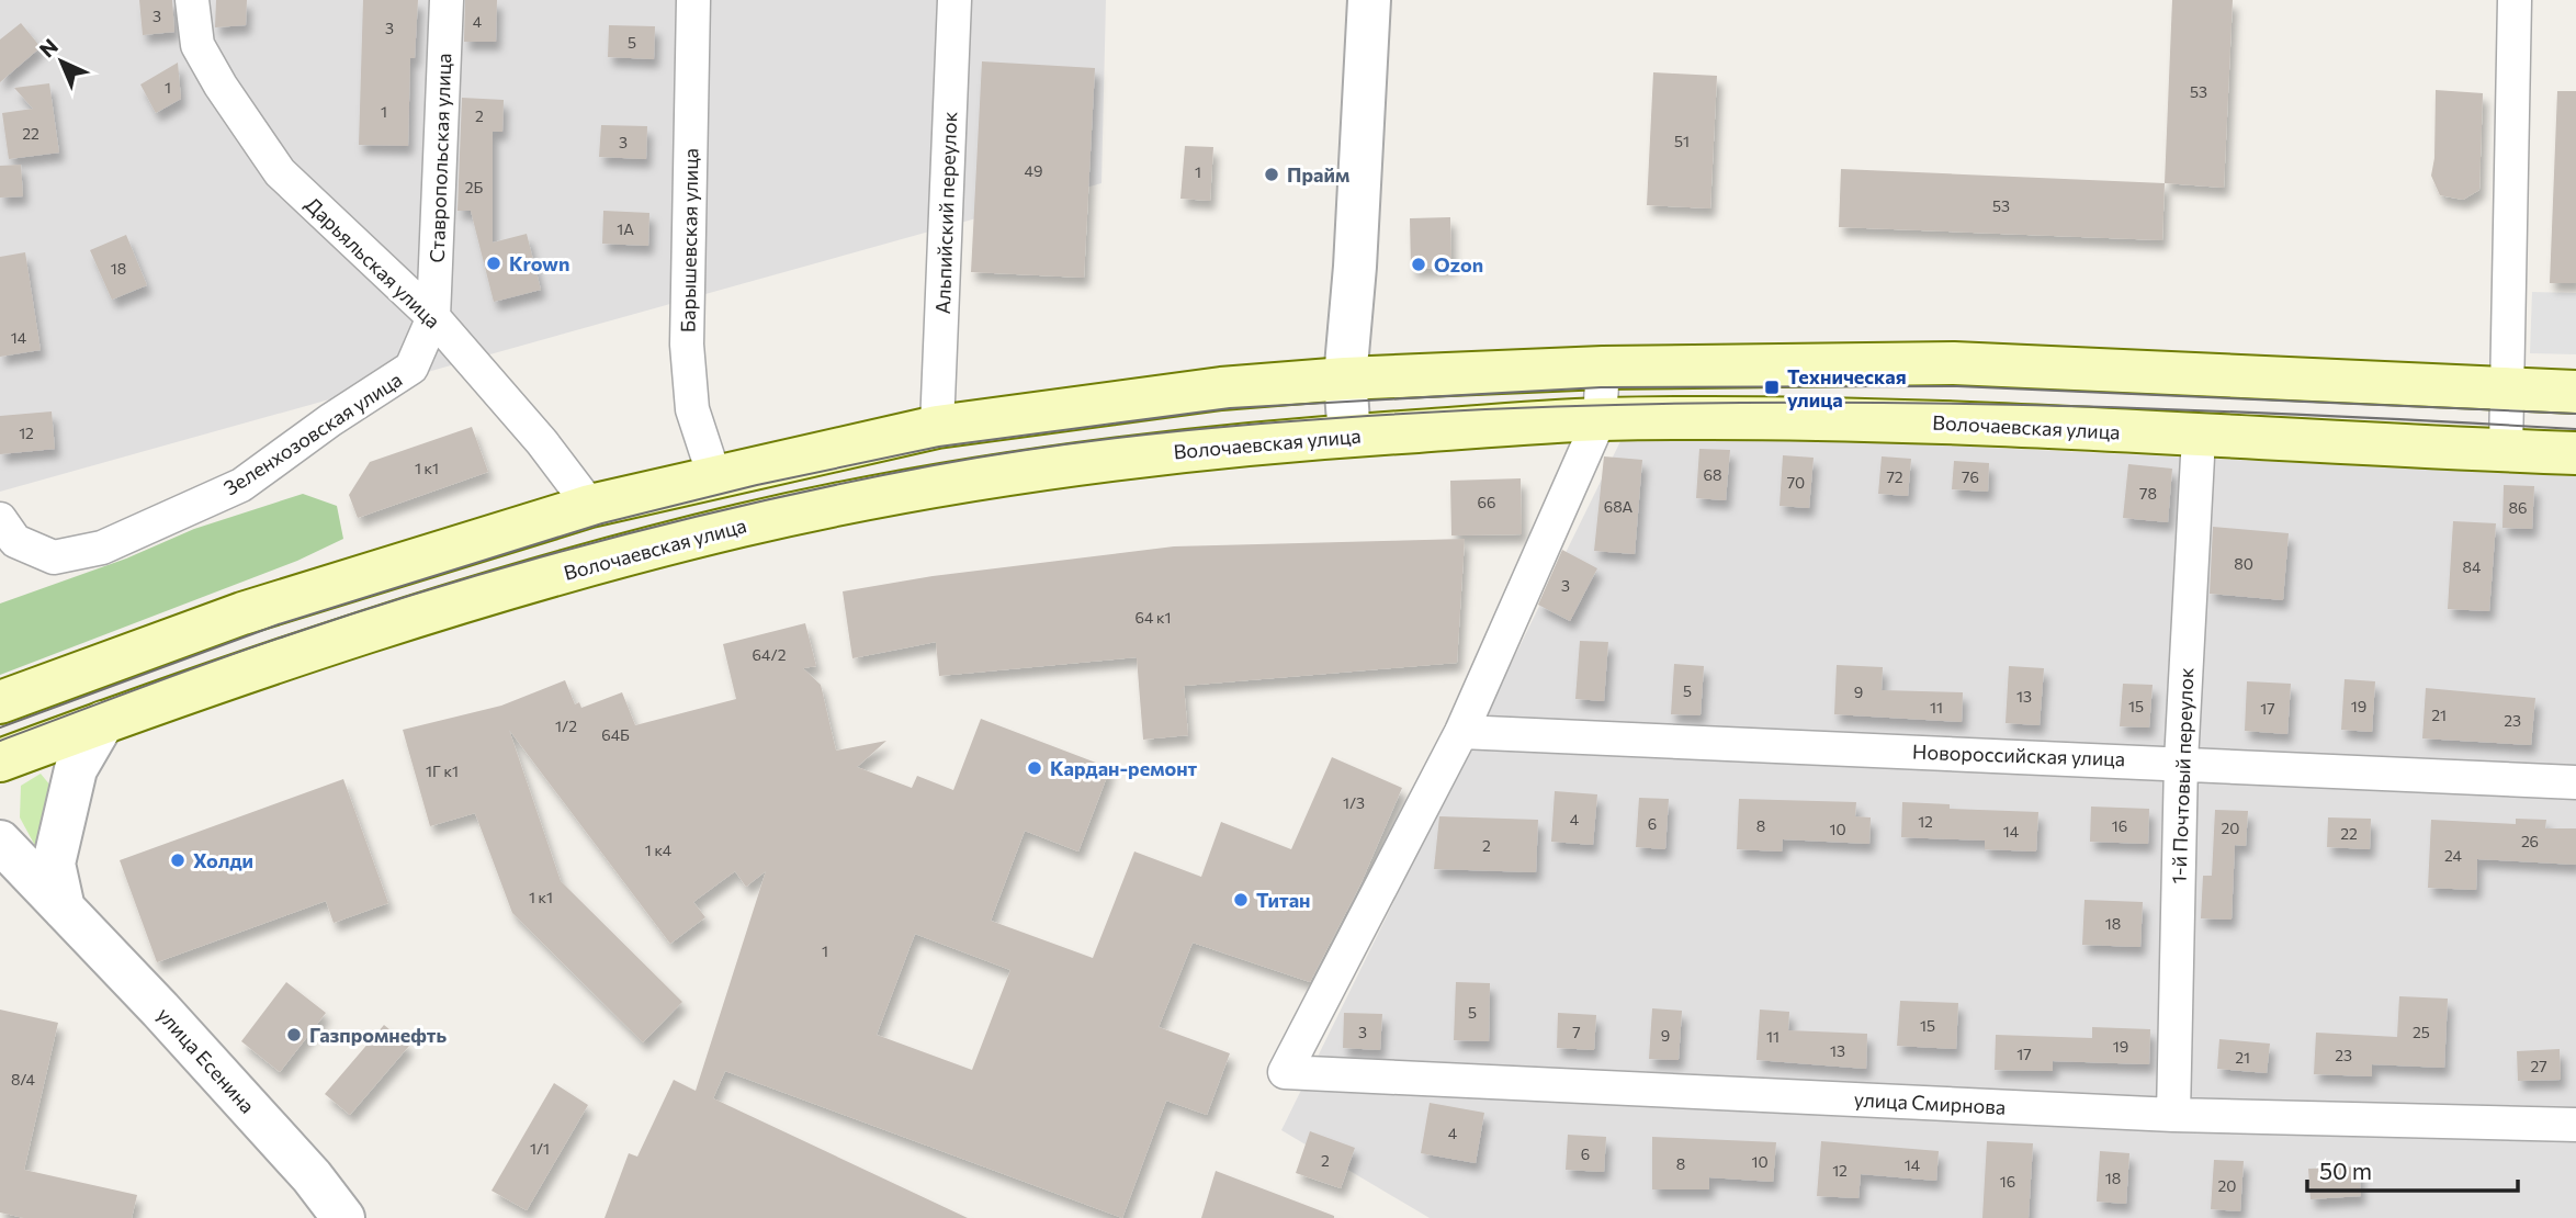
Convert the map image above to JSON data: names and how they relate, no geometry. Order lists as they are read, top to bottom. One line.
{"streets":{"main road":["Волочаевская улица"],"street":["Ставропольская улица","Альпийский переулок","Барышевская улица","Дарьяльская улица","Зеленхозовская улица","Новороссийская улица","1-й Почтовый переулок","улица Есенина","улица Смирнова"]},"crossings":[["Ставропольская улица","Дарьяльская улица"],["Ставропольская улица","Зеленхозовская улица"],["Дарьяльская улица","Зеленхозовская улица"],["Волочаевская улица","1-й Почтовый переулок"],["Новороссийская улица","1-й Почтовый переулок"],["Новороссийская улица","улица Смирнова"],["1-й Почтовый переулок","улица Смирнова"]],"places":{"other":["Прайм","Krown","Ozon","Кардан-ремонт","Холди","Титан","Газпромнефть"],"transit":["Техническая улица"]},"house_numbers":["3","4","3","5","1","53","1","2","22","51","3","49","1","2Б","53","1А","18","14","12","1 к1","68","72","76","70","78","66","68А","86","80","84","3","64 к1","64/2","5","9","13","15","19","11","17","21","23","1/2","64Б","1Г к1","1/3","4","12","6","8","16","20","10","14","22","26","2","1 к4","24","1 к1","18","1","5","15","3","7","25","9","11","19","13","17","23","21","27","8/4","4","1/1","6","2","10","8","14","12","18","16","20"],"scale_bar":"50 m","north":"top left"}
